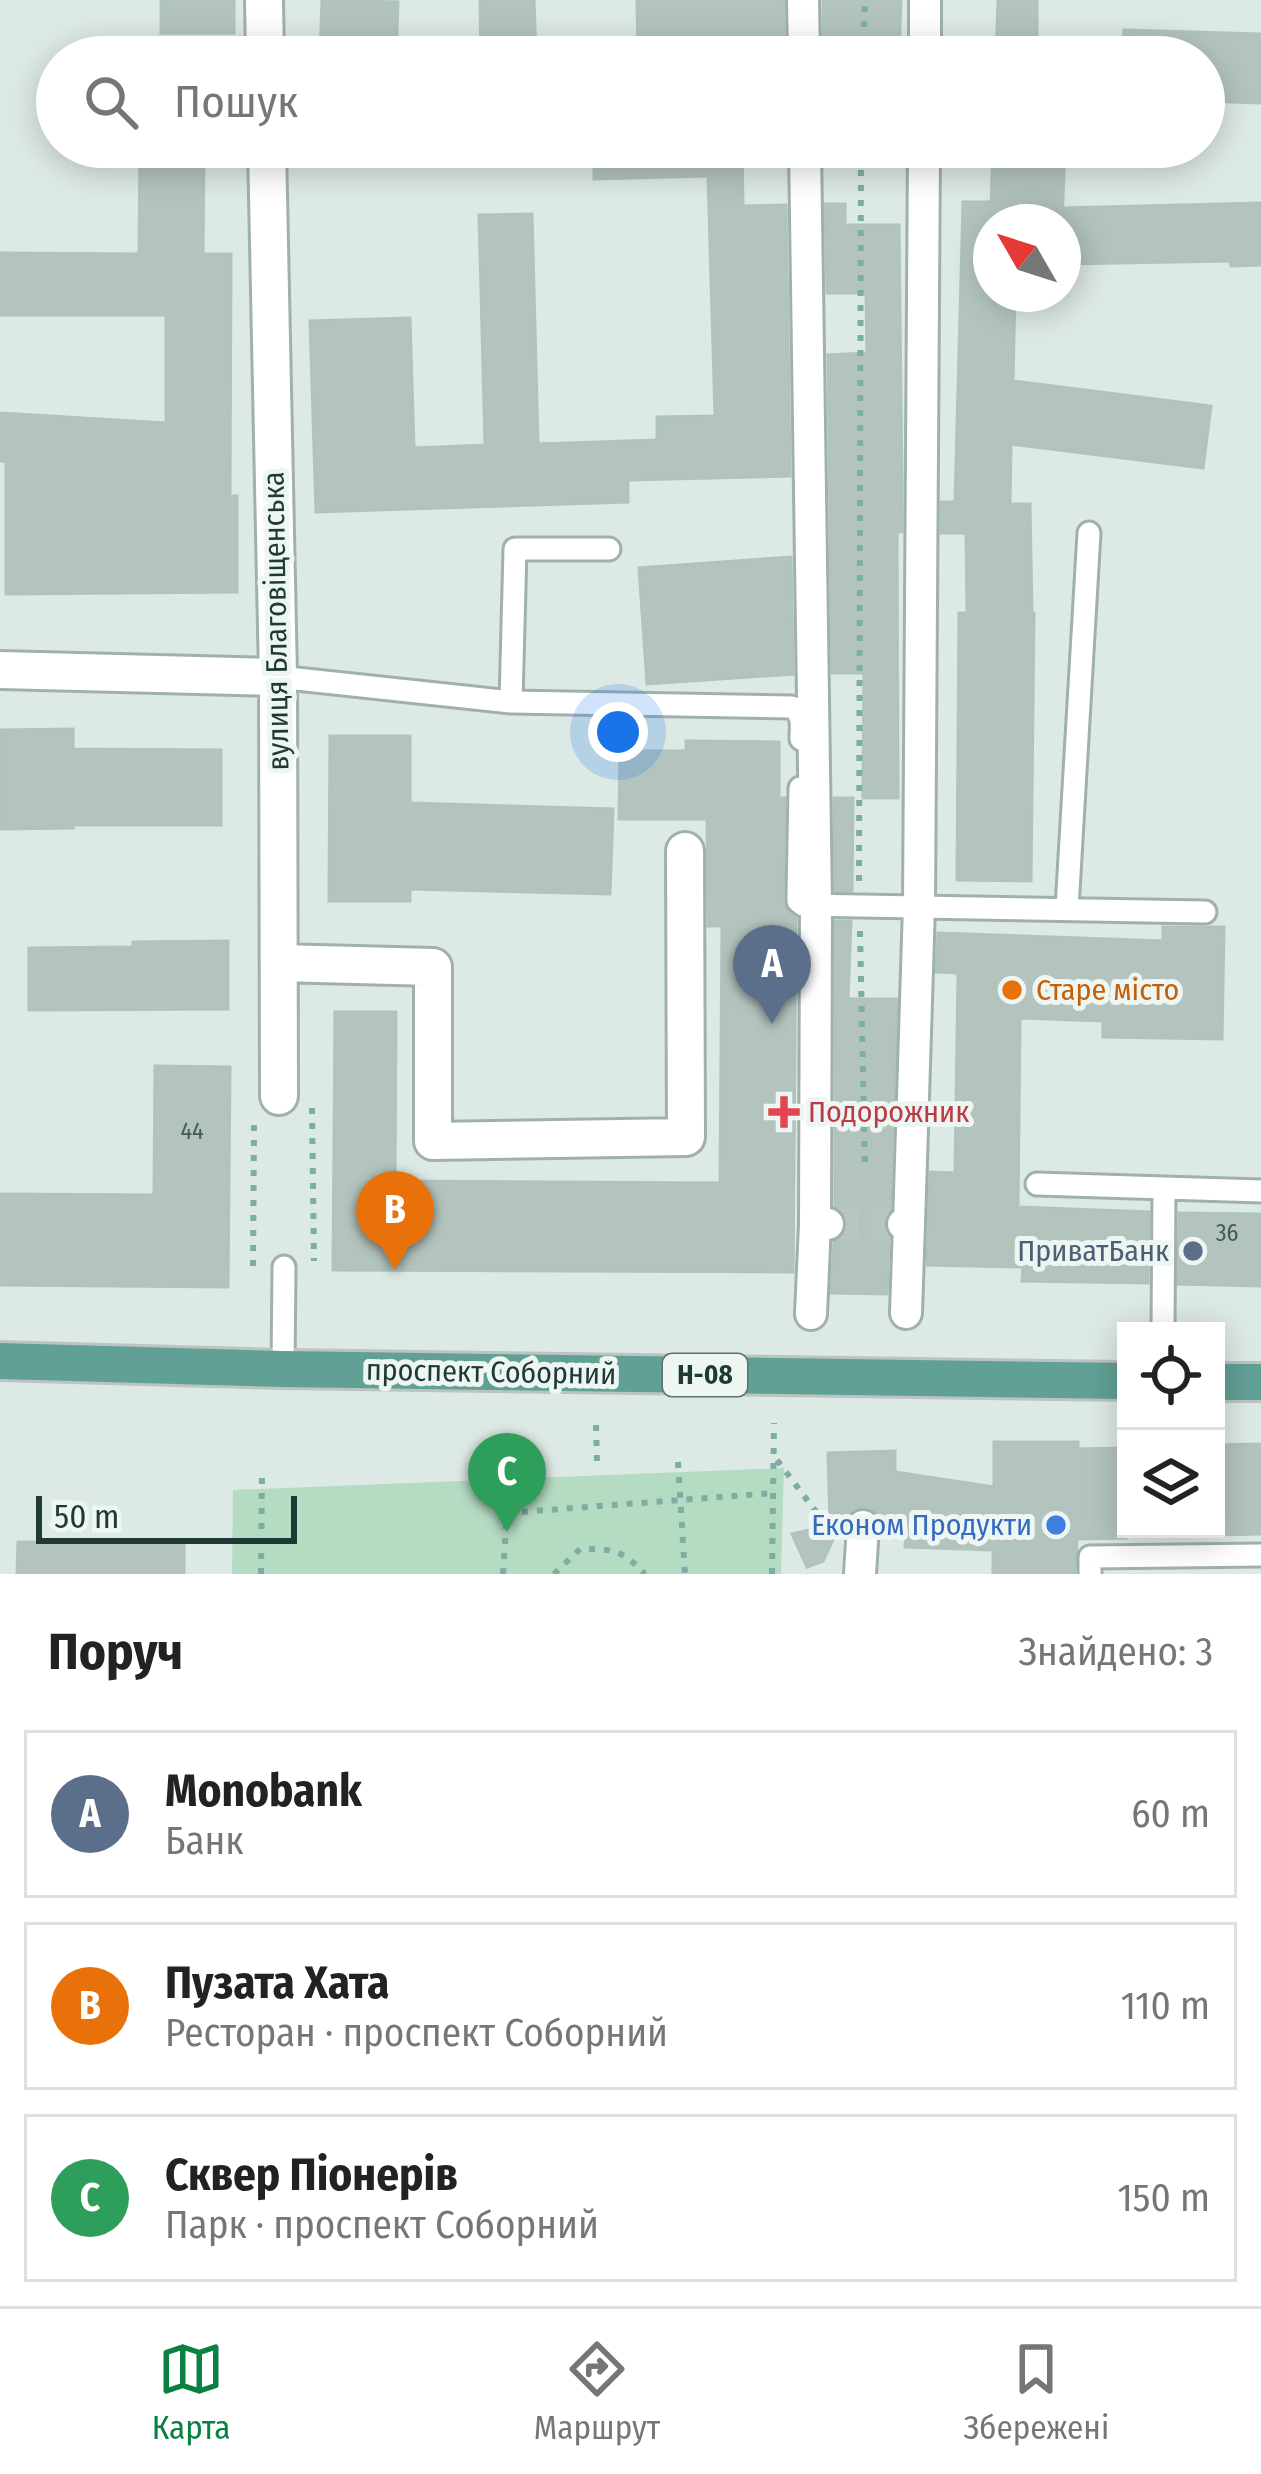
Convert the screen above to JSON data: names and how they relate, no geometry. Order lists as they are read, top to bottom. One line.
{"streets":{"main road":["проспект Соборний","Н-08"],"street":["вулиця Благовіщенська"]},"places":{"other":["Старе мiсто","ПриватБанк","Економ Продукти"],"health":["Подорожник"]},"house_numbers":["44","36"],"scale_bar":"50 m","north":"top left","page":{"search":"Пошук","pins":["A","B","C"],"scale":"50 m","heading":["Поруч","Знайдено: 3"],"list":[{"mark":"A","name":"Monobank","note":"Банк","value":"60 m"},{"mark":"B","name":"Пузата Хата","note":"Ресторан · проспект Соборний","value":"110 m"},{"mark":"C","name":"Сквер Піонерів","note":"Парк · проспект Соборний","value":"150 m"}],"nav":["Карта","Маршрут","Збережені"]}}
